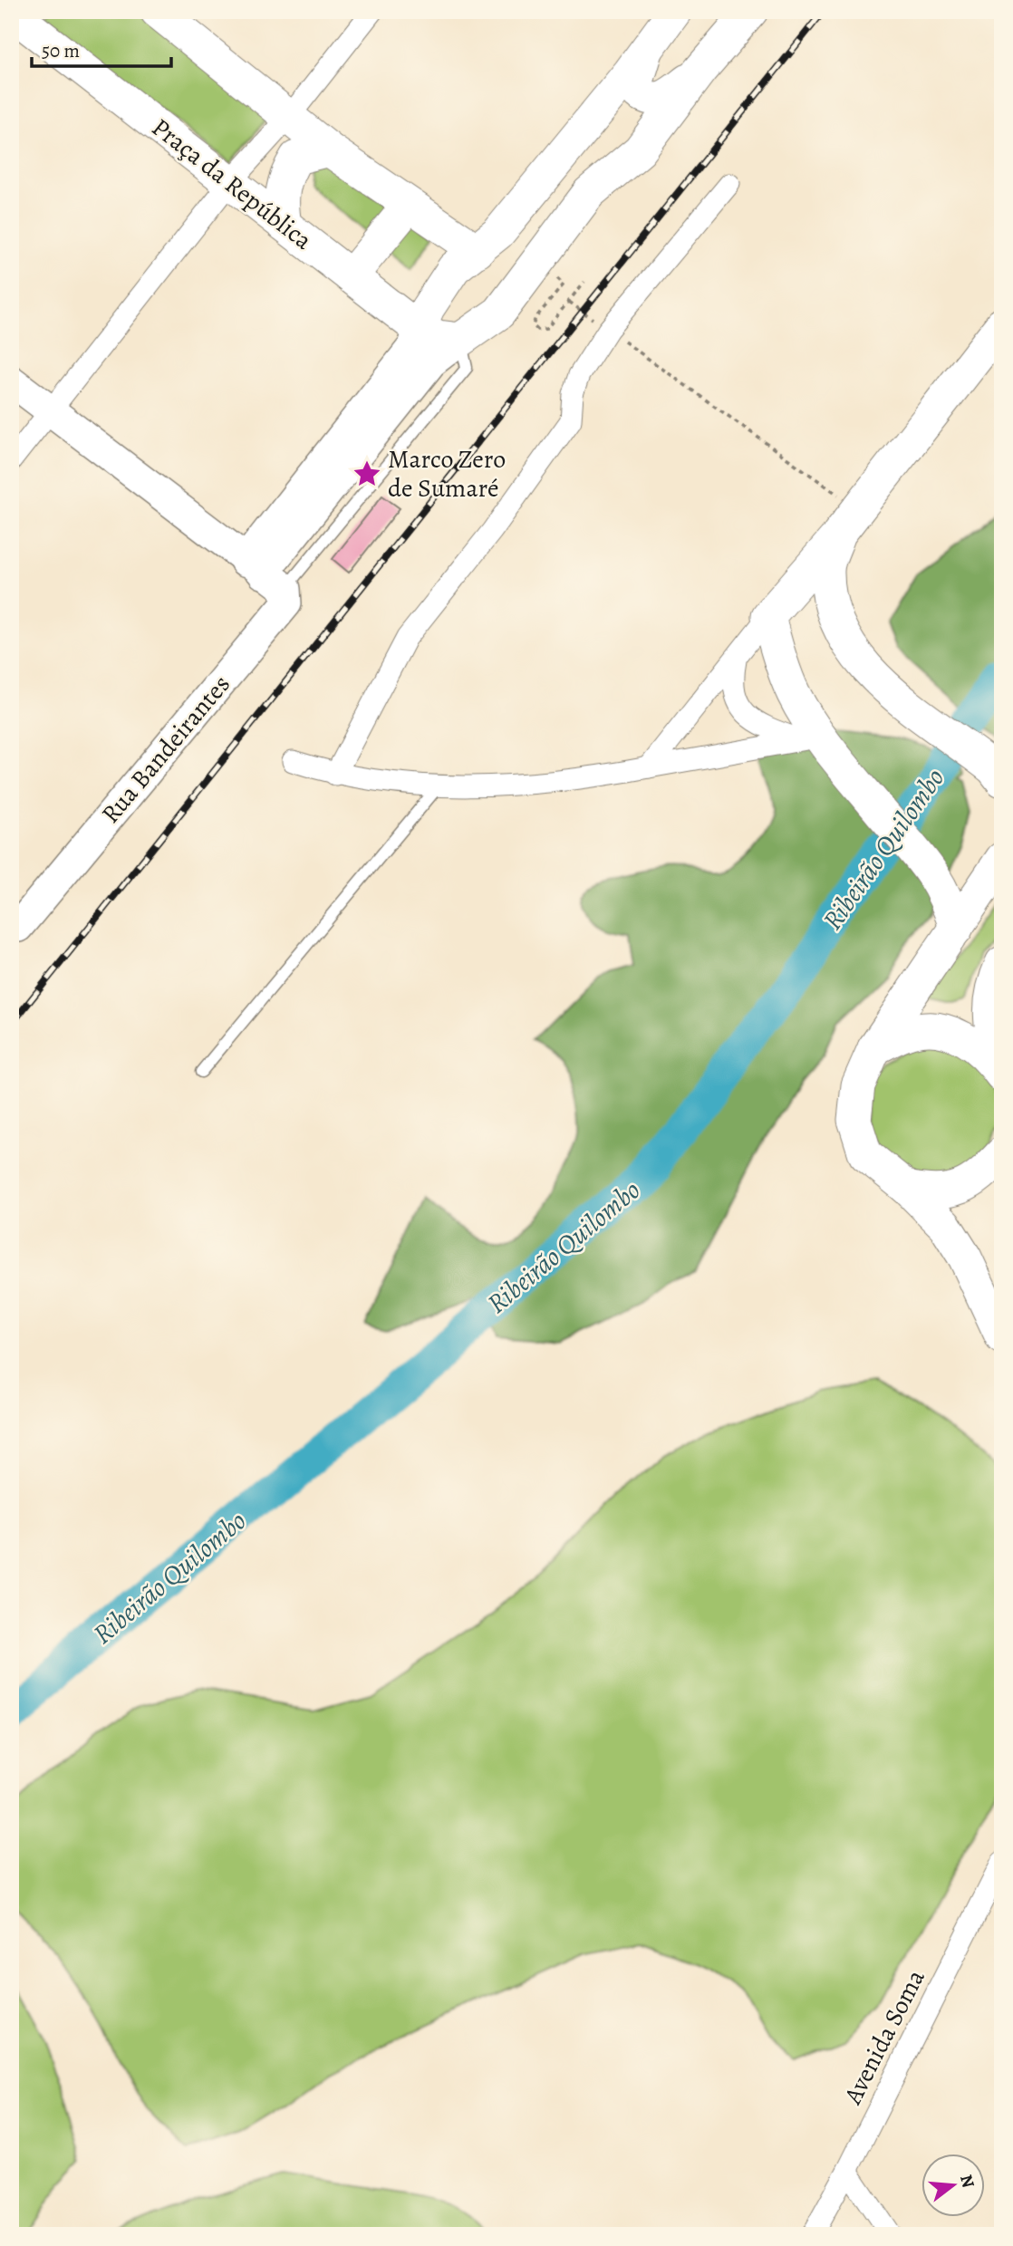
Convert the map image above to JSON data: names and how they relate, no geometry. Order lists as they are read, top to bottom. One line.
{"streets":{"main road":["Praça da República"],"street":["Rua Bandeirantes","Avenida Soma"]},"water":["Ribeirão Quilombo"],"places":{"place":["Marco Zero de Sumaré"]},"scale_bar":"50 m","north":"right"}
